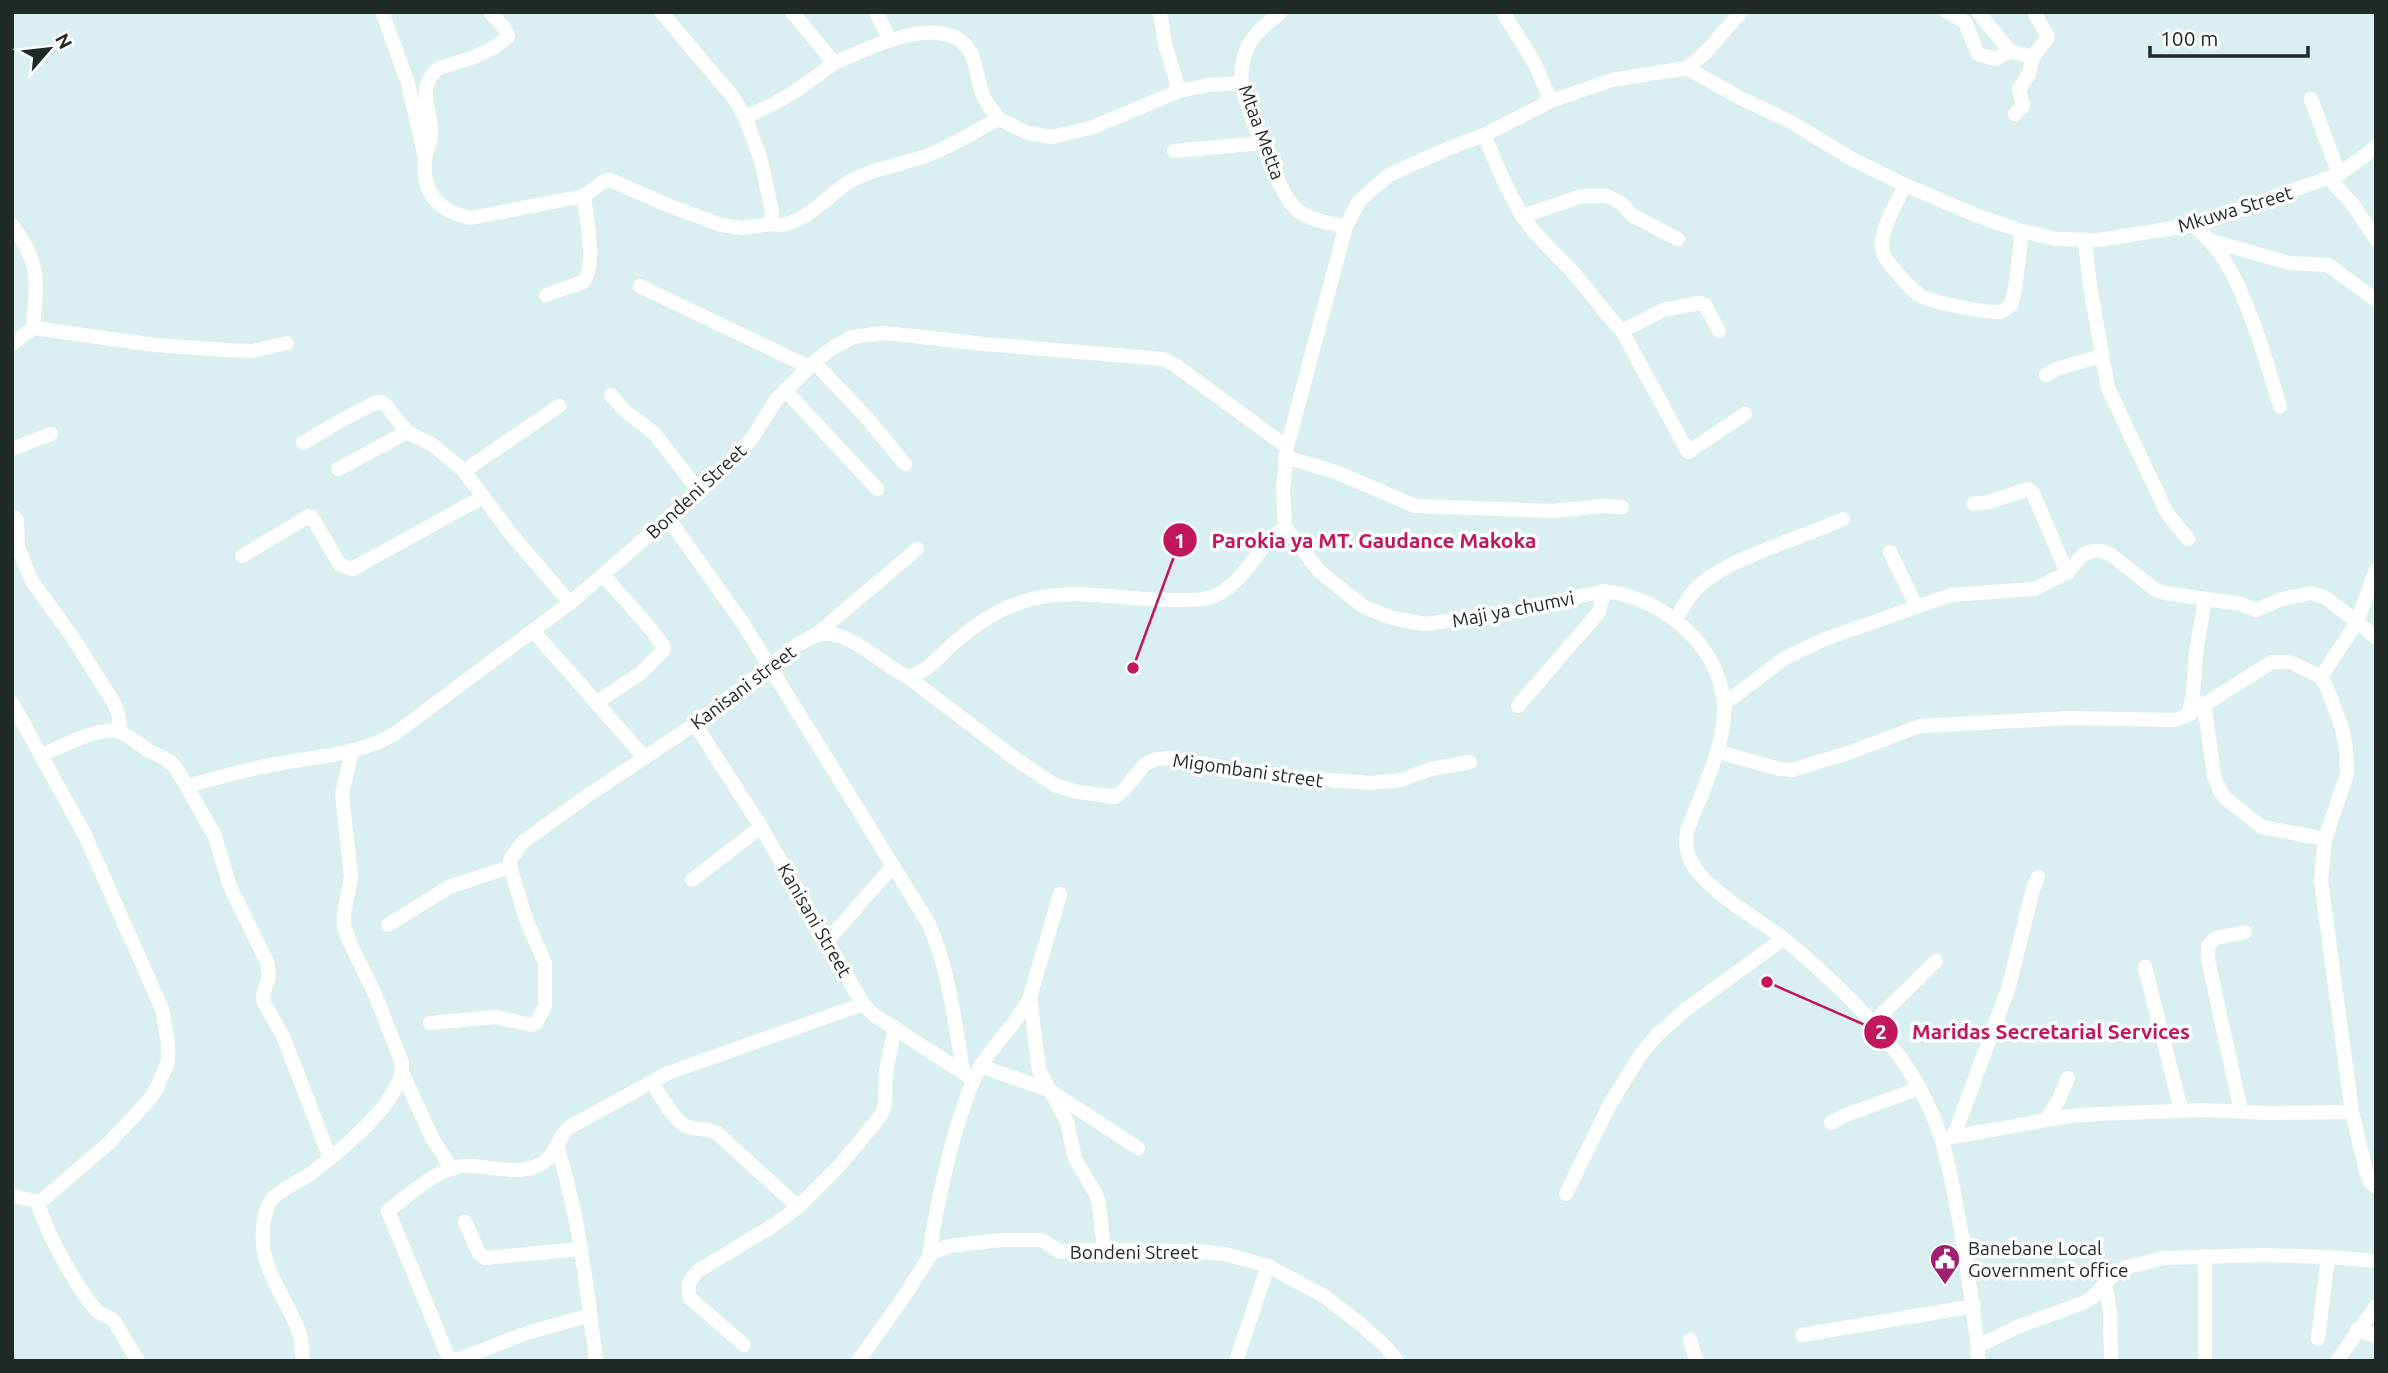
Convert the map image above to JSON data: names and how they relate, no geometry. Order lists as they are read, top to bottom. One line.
{"streets":{"street":["Mtaa Metta","Mkuwa Street","Bondeni Street","Maji ya chumvi","Kanisani street","Migombani street","Kanisani Street"]},"crossings":[["Kanisani street","Migombani street"],["Kanisani street","Kanisani Street"]],"places":{"other":["Parokia ya MT. Gaudance Makoka","Maridas Secretarial Services"],"public building":["Banebane Local Government office"]},"scale_bar":"100 m","north":"top right"}
